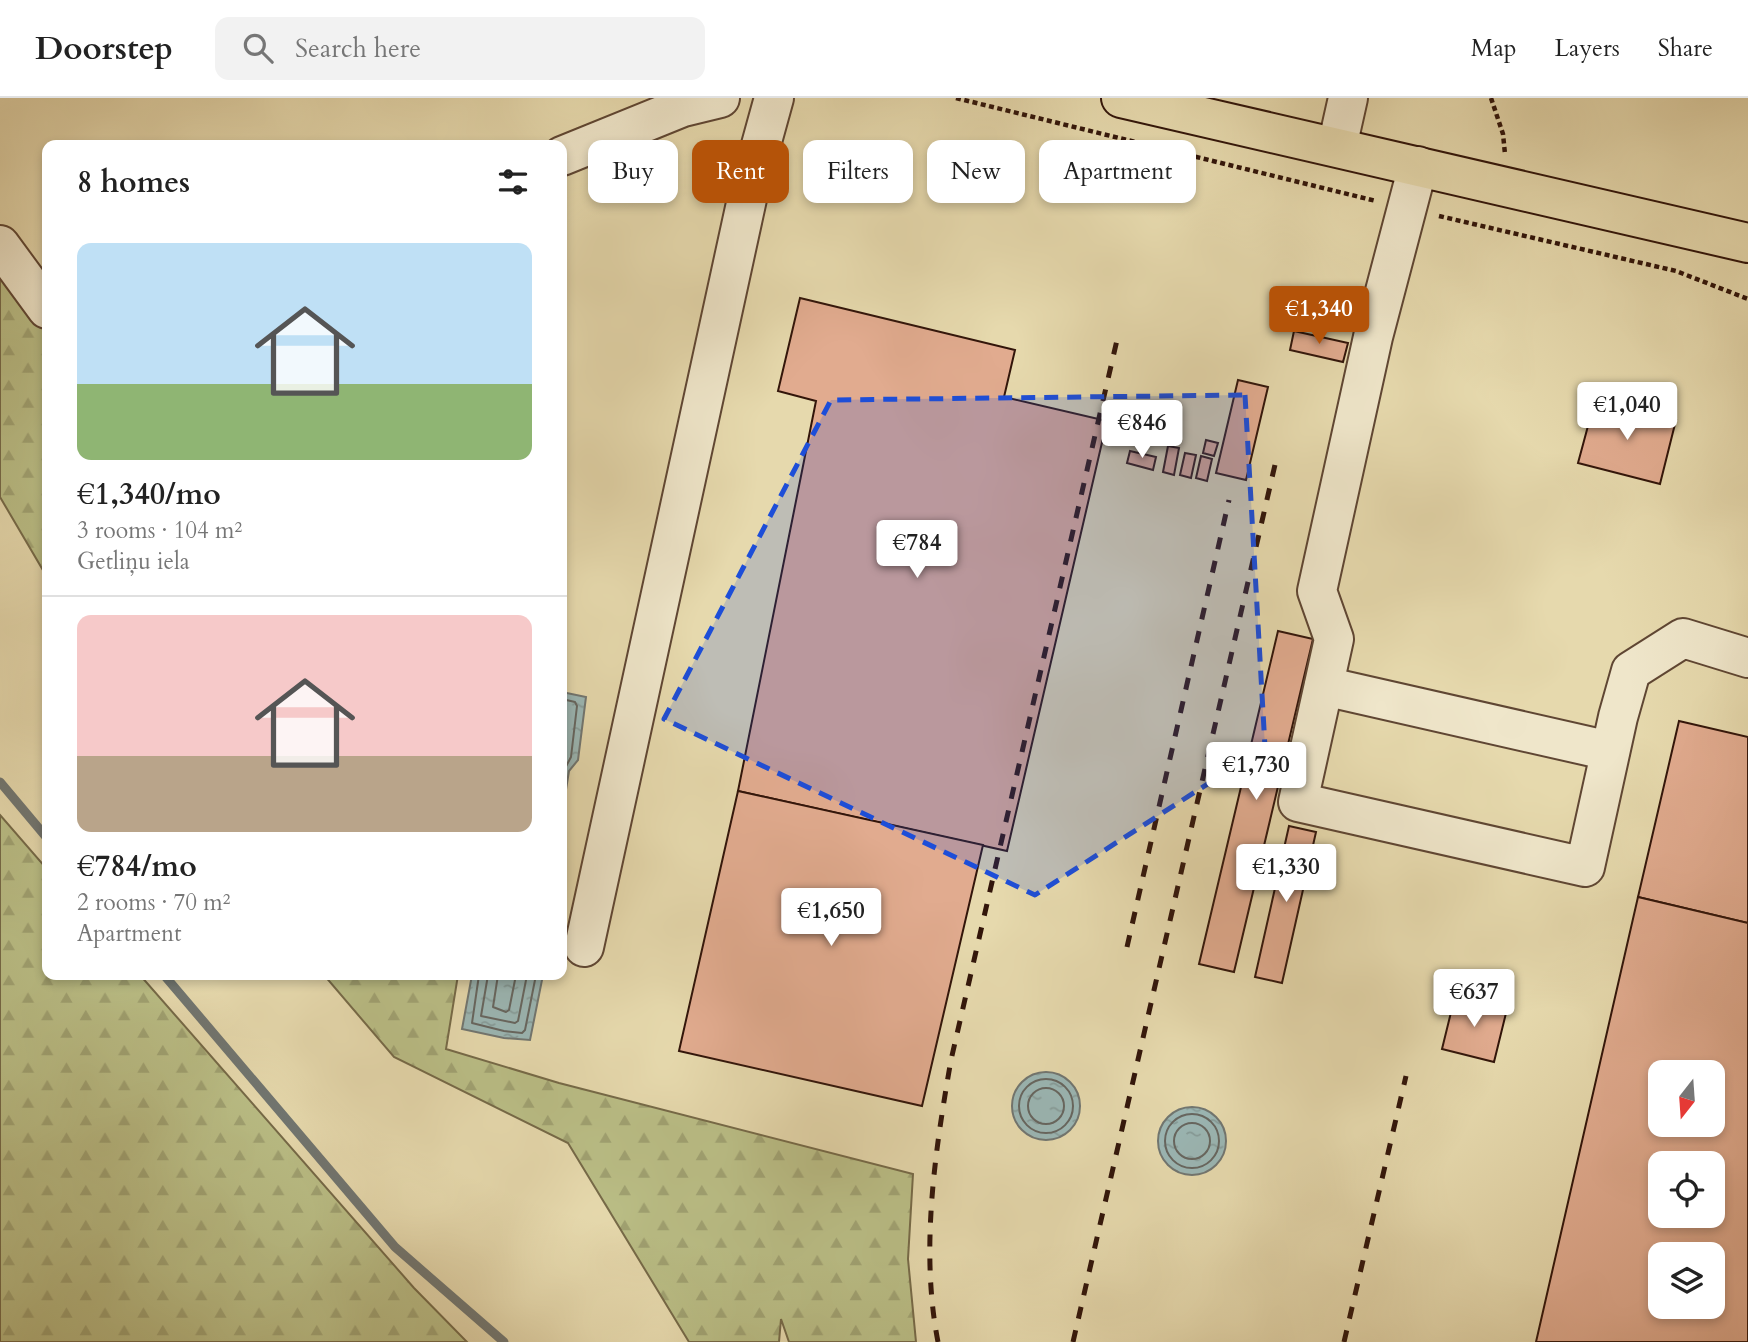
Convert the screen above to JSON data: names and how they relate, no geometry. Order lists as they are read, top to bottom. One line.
{"north":"bottom","page":{"header":"Doorstep","search":"Search here","nav":["Map","Layers","Share"],"chip":["Buy","Rent","Filters","New","Apartment"],"heading":"8 homes","list":[{"name":"€1,340/mo","note":"3 rooms · 104 m² · Getliņu iela"},{"name":"€784/mo","note":"2 rooms · 70 m² · Apartment"}],"price":["€1,340","€1,040","€846","€784","€1,730","€1,330","€1,650","€637"]}}
